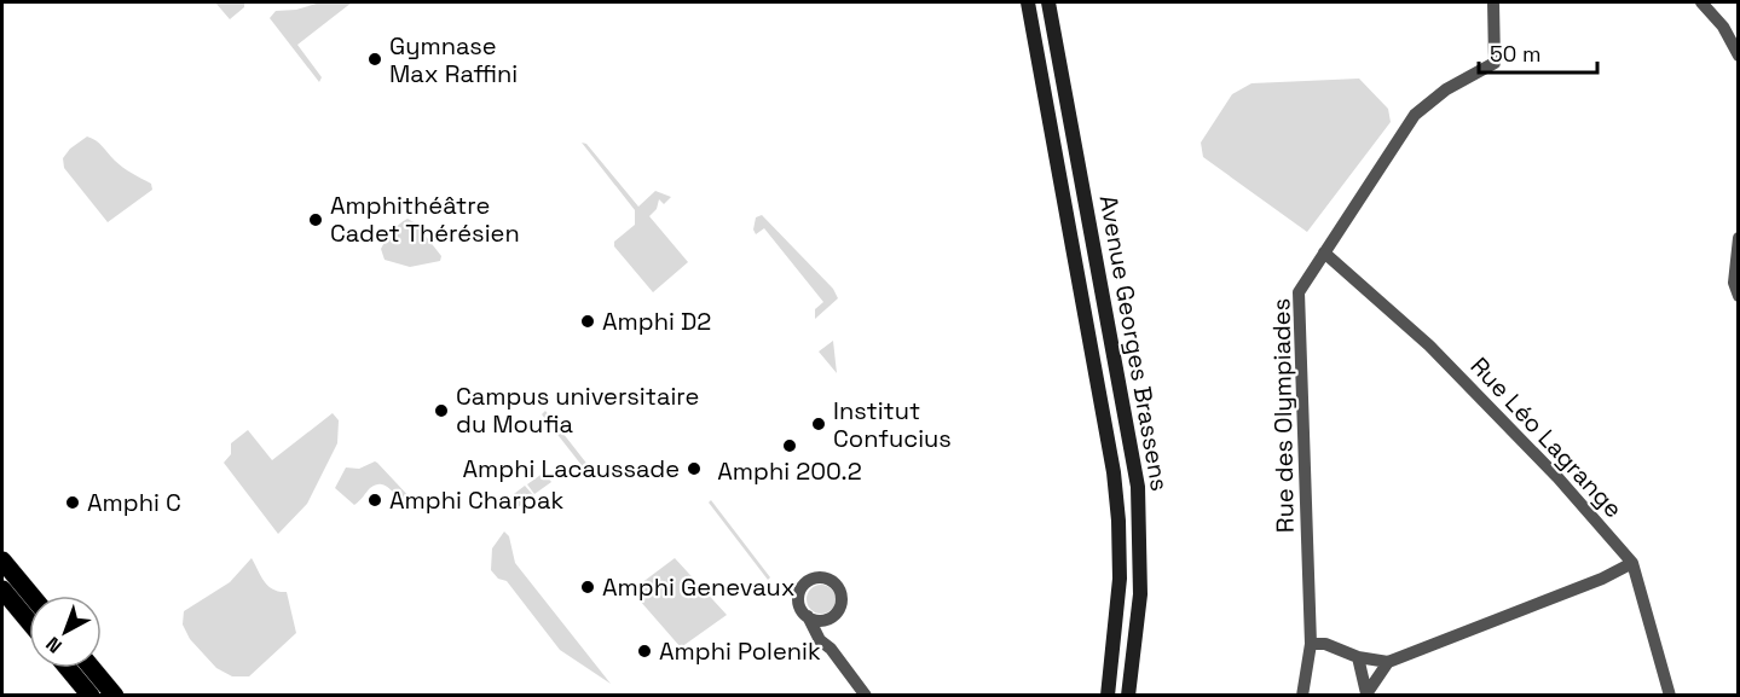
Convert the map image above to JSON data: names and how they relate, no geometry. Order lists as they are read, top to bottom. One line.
{"streets":{"street":["Avenue Georges Brassens","Rue des Olympiades","Rue Léo Lagrange"]},"crossings":[["Rue des Olympiades","Rue Léo Lagrange"]],"places":["Gymnase Max Raffini","Amphithéâtre Cadet Thérésien","Amphi D2","Campus universitaire du Moufia","Institut Confucius","Amphi 200.2","Amphi Lacaussade","Amphi Charpak","Amphi C","Amphi Genevaux","Amphi Polenik"],"scale_bar":"50 m","north":"bottom left"}
